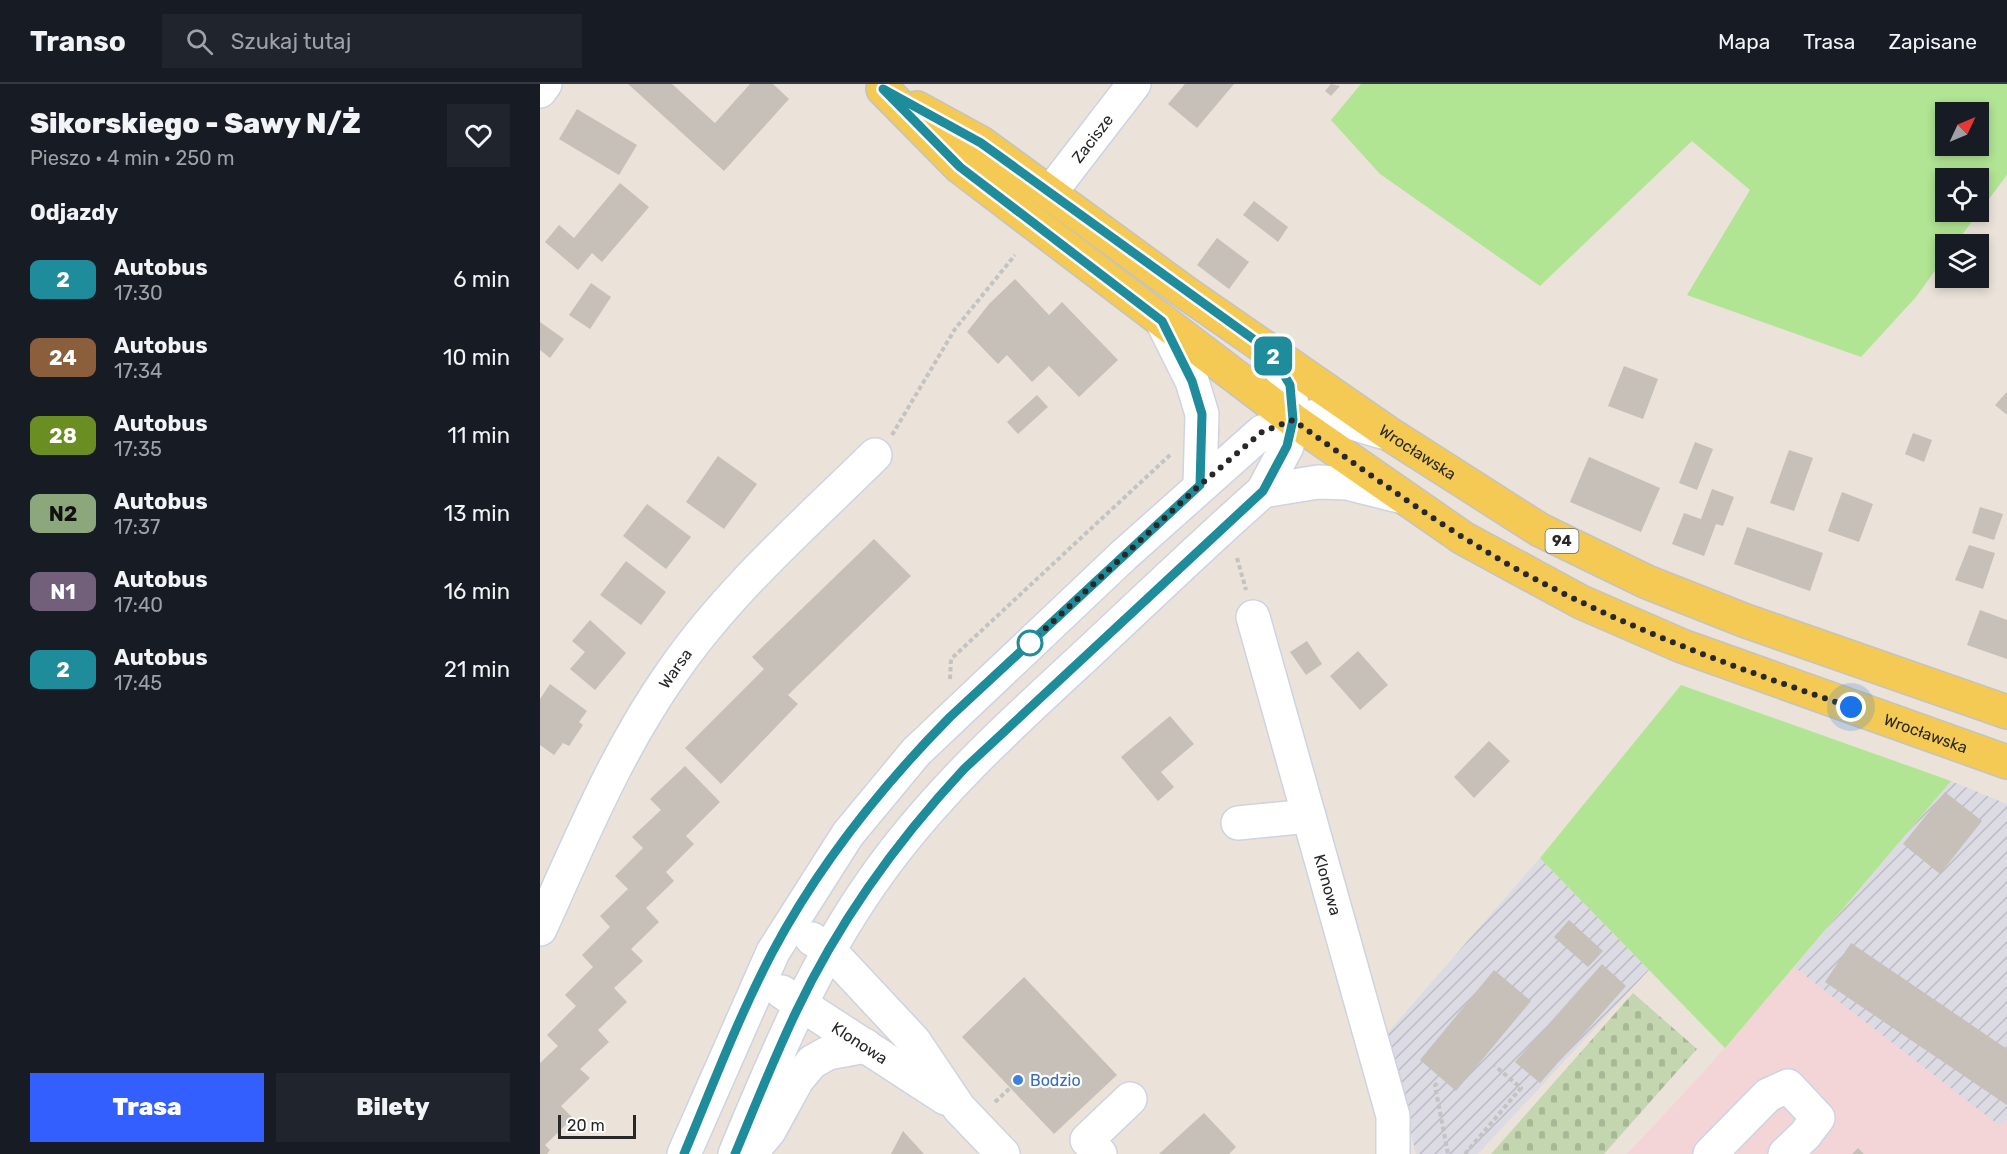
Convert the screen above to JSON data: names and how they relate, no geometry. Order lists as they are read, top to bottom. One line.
{"streets":{"main road":["Wrocławska","94"],"street":["Zacisze","Warsa","Klonowa"]},"crossings":[["Zacisze","Wrocławska"]],"places":["Bodzio"],"lines":["bus line 2"],"scale_bar":"20 m","north":"top right","page":{"header":"Transo","search":"Szukaj tutaj","nav":["Mapa","Trasa","Zapisane"],"heading":[["Sikorskiego - Sawy N/Ż","Pieszo · 4 min · 250 m"],"Odjazdy"],"on_map":"2","list":[{"mark":"2","name":"Autobus","note":"17:30","value":"6 min"},{"mark":"24","name":"Autobus","note":"17:34","value":"10 min"},{"mark":"28","name":"Autobus","note":"17:35","value":"11 min"},{"mark":"N2","name":"Autobus","note":"17:37","value":"13 min"},{"mark":"N1","name":"Autobus","note":"17:40","value":"16 min"},{"mark":"2","name":"Autobus","note":"17:45","value":"21 min"}],"buttons":["Trasa","Bilety"],"scale":"20 m"}}
